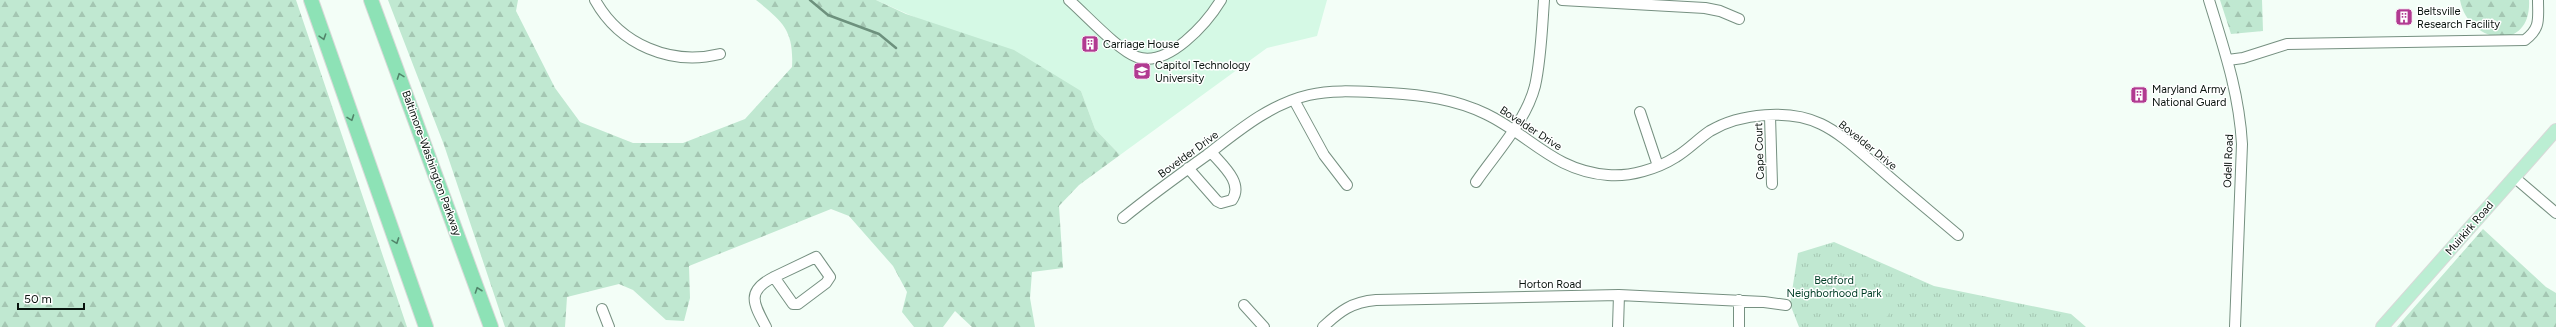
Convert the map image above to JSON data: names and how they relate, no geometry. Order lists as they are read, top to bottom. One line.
{"streets":{"highway":["Baltimore-Washington Parkway"],"main road":["Muirkirk Road"],"street":["Bovelder Drive","Cape Court","Odell Road","Horton Road"]},"crossings":[["Bovelder Drive","Cape Court"]],"parks":["Bedford Neighborhood Park"],"places":{"building":["Beltsville Research Facility","Carriage House","Maryland Army National Guard"],"school or university":["Capitol Technology University"]},"scale_bar":"50 m"}
